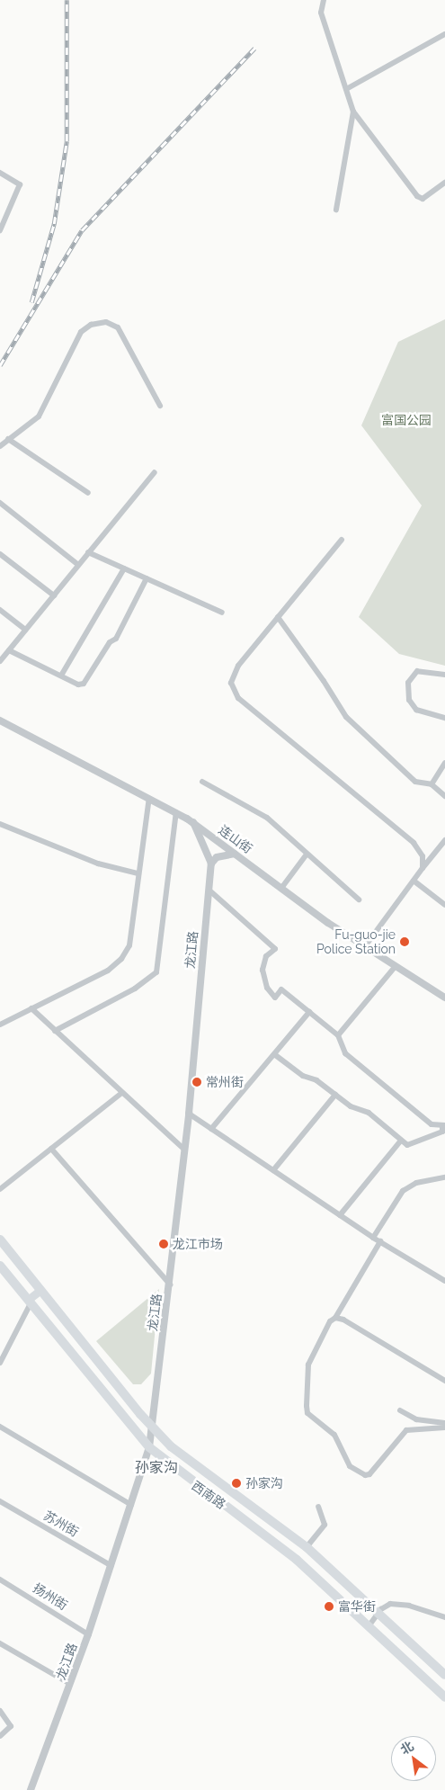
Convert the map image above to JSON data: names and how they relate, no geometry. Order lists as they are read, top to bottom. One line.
{"streets":{"main road":["西南路"],"street":["连山街","龙江路","苏州街","扬州街"]},"crossings":[["连山街","龙江路"],["龙江路","西南路"],["龙江路","苏州街"],["龙江路","扬州街"]],"districts":["孙家沟"],"parks":["富国公园"],"places":["Fu-guo-jie Police Station","常州街","龙江市场","孙家沟","富华街"],"north":"top left"}
